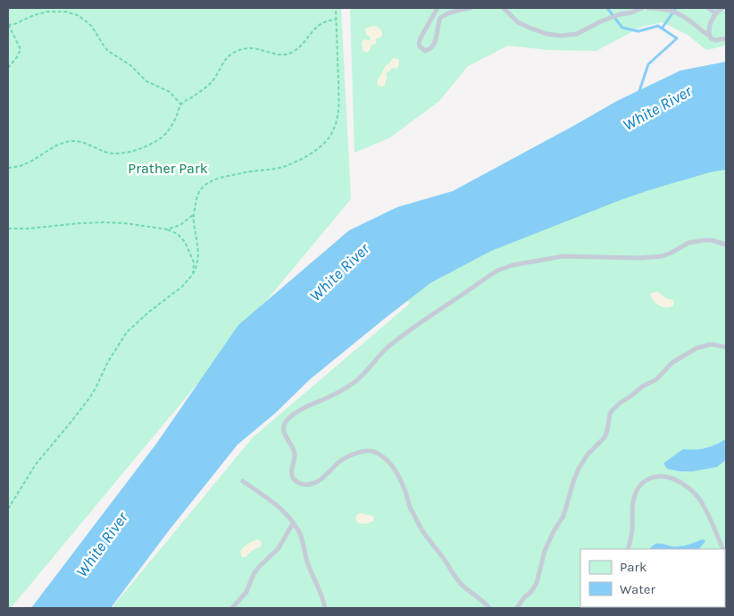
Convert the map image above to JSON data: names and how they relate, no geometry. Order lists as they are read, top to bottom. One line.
{"water":["White River"],"parks":["Prather Park"],"legend":["Park","Water"]}
